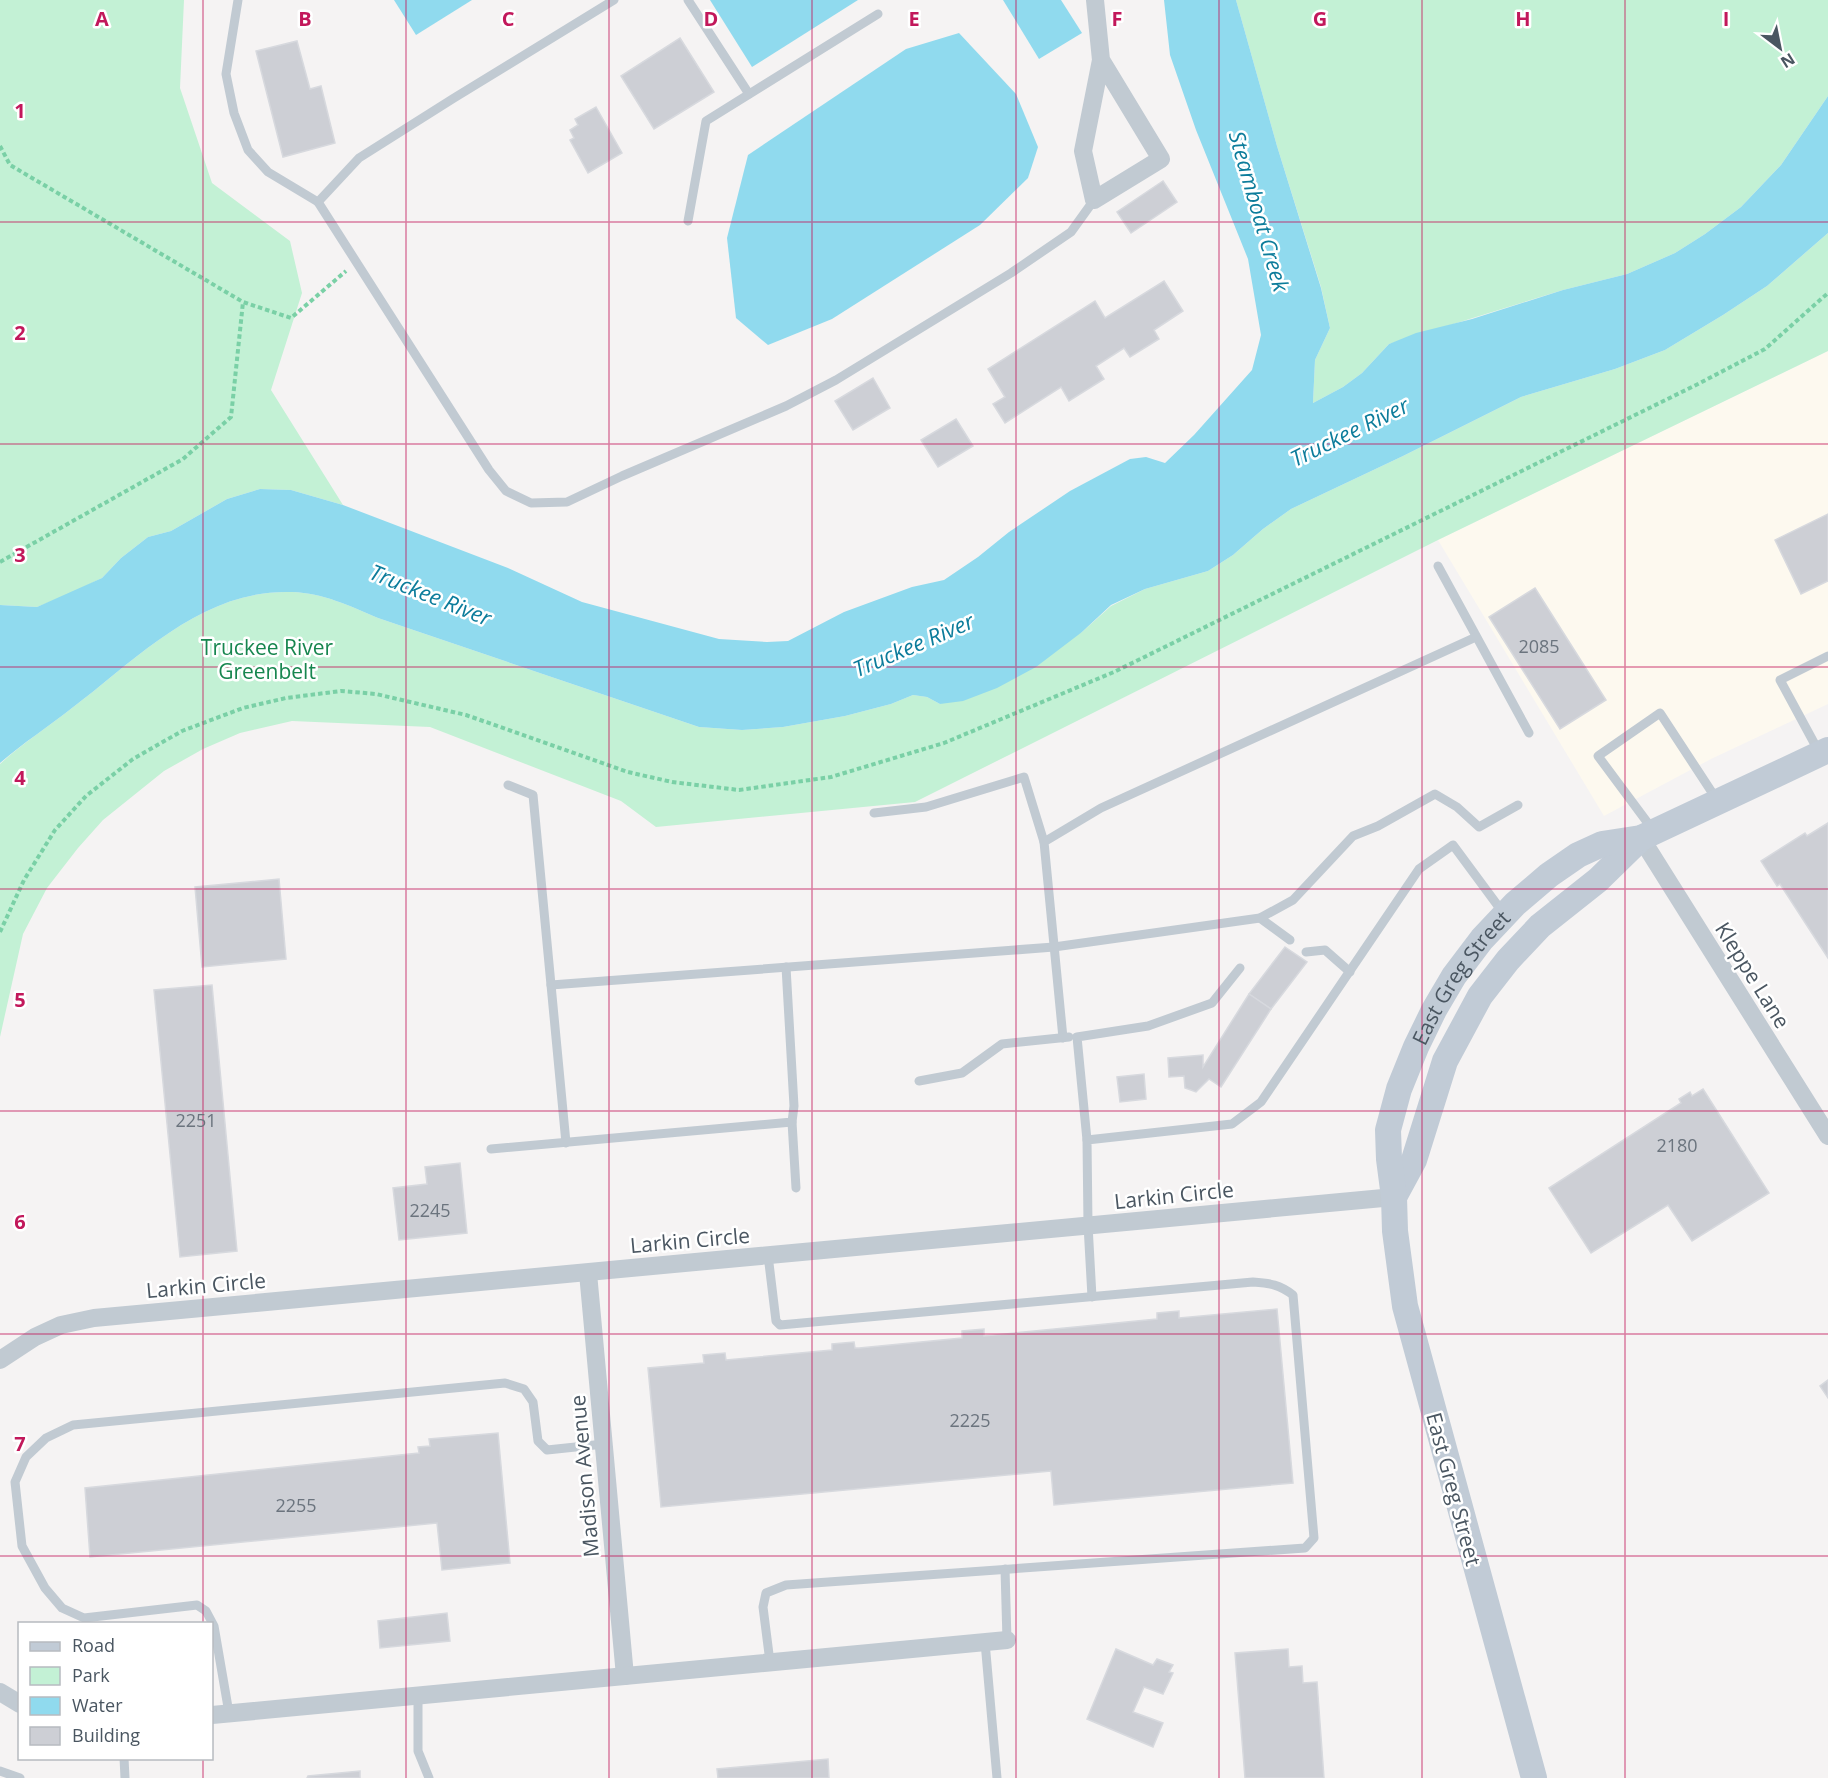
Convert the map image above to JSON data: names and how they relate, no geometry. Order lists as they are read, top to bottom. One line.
{"streets":{"main road":["East Greg Street"],"street":["Kleppe Lane","Larkin Circle","Madison Avenue"]},"crossings":[["Kleppe Lane","East Greg Street"],["East Greg Street","Larkin Circle"],["Larkin Circle","Madison Avenue"]],"water":["Steamboat Creek","Truckee River"],"parks":["Truckee River Greenbelt"],"house_numbers":["2085","2251","2180","2245","2225","2255"],"legend":["Road","Park","Water","Building"],"north":"bottom right","grid":{"columns":["A","B","C","D","E","F","G","H","I"],"rows":["1","2","3","4","5","6","7"]}}
